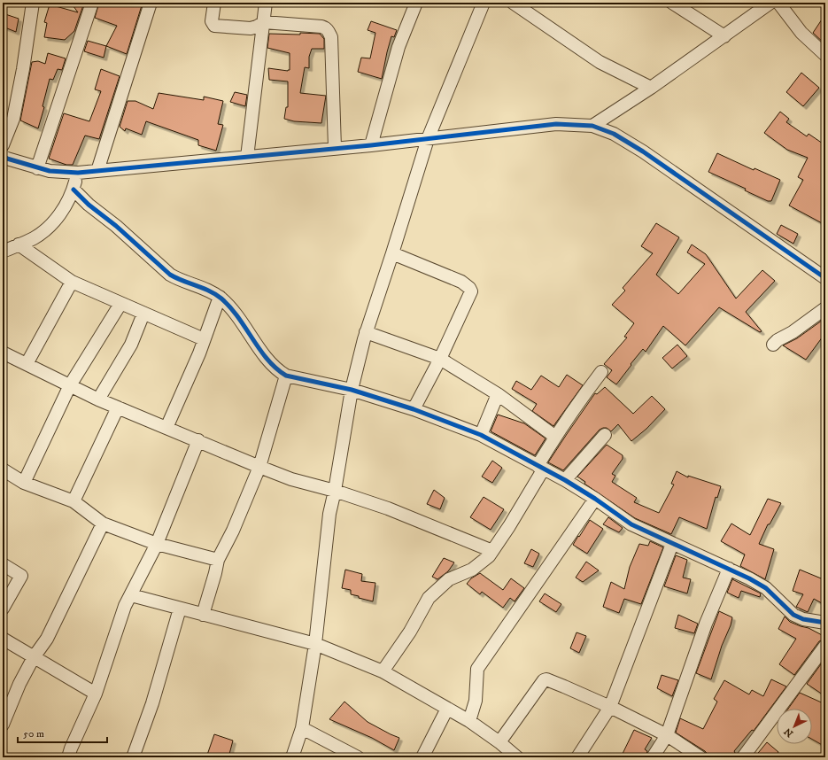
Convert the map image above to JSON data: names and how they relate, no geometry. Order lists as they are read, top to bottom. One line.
{"scale_bar":"50 m","north":"bottom left"}
